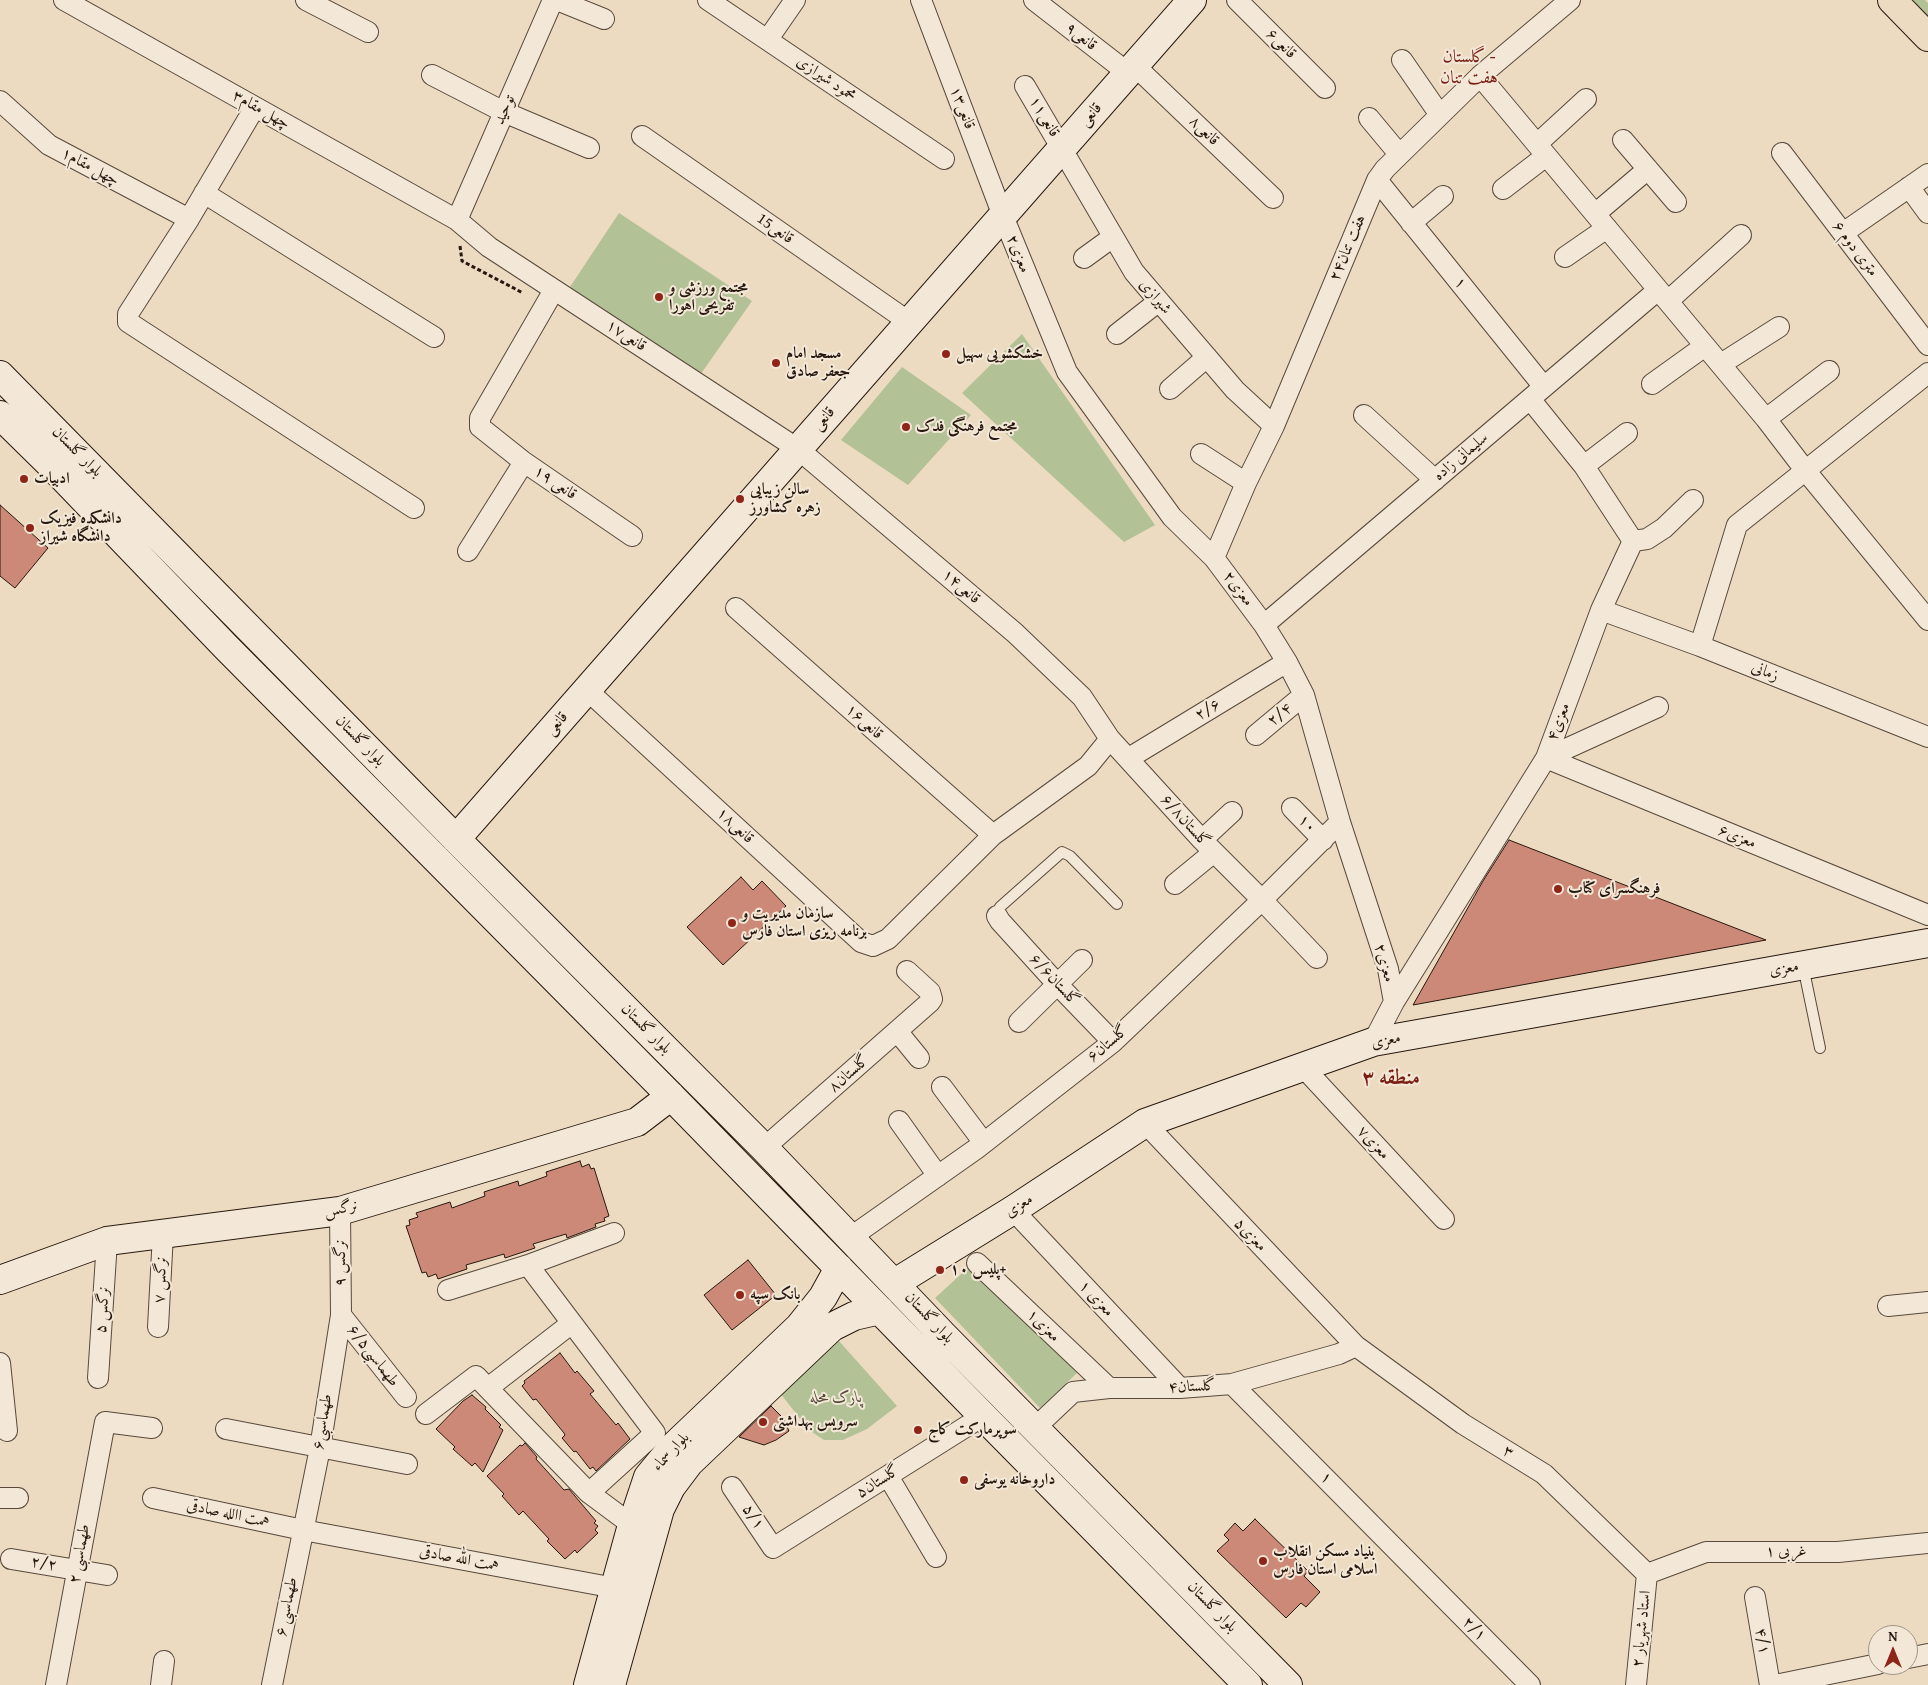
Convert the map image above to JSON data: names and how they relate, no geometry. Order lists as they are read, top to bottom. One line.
{"streets":{"street":["۹قانعی","۶قانعی","محمود شیرازی","۱۳قانعی","چهل مقام۳","توحید","قانعی","۱۱قانعی","۸قانعی","چهل مقام۱","15قانعی","هفت تنان۲۴","۶ متری دوم","۲معزی","۱","شیرازی","۱۷قانعی","بلوار گلستان","سلیمانی زاده","قانعی ۱۹","۱۴قانعی","زمانی","۲/۶","۲/۴","۱۶قانعی","۴معزی","۶/۸گلستان","۱۰","۱۸قانعی","۶معزی","معزی","۶/۶گلستان","گلستان۶","گلستان۸","۷معزی","نرگس","۵معزی","۹ نرگس","۷ نرگس","معزی ۱","۵ نرگس","۱معزی","۶/۵طهماسبی","گلستان۴","۶طهماسبی","بلوار سماء","۳","گلستان۵","همت االله صادقی","۵/۱","۱ غربی","۲ طهماسبی","همت الله صادقی","۲/۲","۶ طهماسبی","۲/۱","استاد شهریار ۲","۴/۱"]},"crossings":[["۹قانعی","قانعی"],["۹قانعی","۸قانعی"],["۱۳قانعی","قانعی"],["۱۳قانعی","۲معزی"],["چهل مقام۳","توحید"],["چهل مقام۳","۱۷قانعی"],["توحید","۱۷قانعی"],["قانعی","۱۱قانعی"],["قانعی","۸قانعی"],["قانعی","15قانعی"],["قانعی","۲معزی"],["قانعی","شیرازی"],["قانعی","۱۷قانعی"],["قانعی","بلوار گلستان"],["قانعی","۱۴قانعی"],["قانعی","۱۸قانعی"],["۱۱قانعی","شیرازی"],["هفت تنان۲۴","۲معزی"],["هفت تنان۲۴","۱"],["هفت تنان۲۴","شیرازی"],["۲معزی","سلیمانی زاده"],["۲معزی","۲/۶"],["۲معزی","۲/۴"],["۲معزی","۴معزی"],["۲معزی","گلستان۶"],["۱","سلیمانی زاده"],["۱","گلستان۴"],["۱","۲/۱"],["۱۷قانعی","قانعی ۱۹"],["۱۷قانعی","۱۴قانعی"],["بلوار گلستان","معزی"],["بلوار گلستان","گلستان۶"],["بلوار گلستان","گلستان۸"],["بلوار گلستان","نرگس"],["بلوار گلستان","گلستان۴"],["بلوار گلستان","بلوار سماء"],["بلوار گلستان","گلستان۵"],["۱۴قانعی","۶/۸گلستان"],["زمانی","۴معزی"],["۲/۶","۶/۸گلستان"],["۱۶قانعی","۱۸قانعی"],["۴معزی","۶معزی"],["۴معزی","معزی"],["۶/۸گلستان","گلستان۶"],["۱۰","گلستان۶"],["معزی","۷معزی"],["معزی","۵معزی"],["معزی","معزی ۱"],["۶/۶گلستان","گلستان۶"],["نرگس","۹ نرگس"],["نرگس","۷ نرگس"],["نرگس","۵ نرگس"],["۵معزی","گلستان۴"],["۵معزی","۳"],["۹ نرگس","۶/۵طهماسبی"],["۹ نرگس","۶طهماسبی"],["معزی ۱","گلستان۴"],["۱معزی","گلستان۴"],["۶/۵طهماسبی","۶طهماسبی"],["گلستان۴","۳"],["۶طهماسبی","همت االله صادقی"],["۶طهماسبی","همت الله صادقی"],["۶طهماسبی","۶ طهماسبی"],["بلوار سماء","همت الله صادقی"],["۳","۱ غربی"],["۳","استاد شهریار ۲"],["گلستان۵","۵/۱"],["همت االله صادقی","همت الله صادقی"],["همت االله صادقی","۶ طهماسبی"],["۱ غربی","استاد شهریار ۲"],["۲ طهماسبی","۲/۲"],["همت الله صادقی","۶ طهماسبی"]],"districts":["گلستان - هفت تنان","منطقه ۳"],"parks":["پارک محله"],"places":["مجتمع ورزشی و تفریحی اهورا","خشکشویی سهیل","مسجد امام جعفر صادق","مجتمع فرهنگی فدک","ادبیات","سالن زیبایی زهره کشاورز","دانشکده فیزیک دانشگاه شیراز","فرهنگسرای کتاب","سازمان مدیریت و برنامه ریزی استان فارس","پلیس ۱۰+","بانک سپه","سرویس بهداشتی","سوپرمارکت کاج","داروخانه یوسفی","بنیاد مسکن انقلاب اسلامی استان فارس"],"north":"top"}
